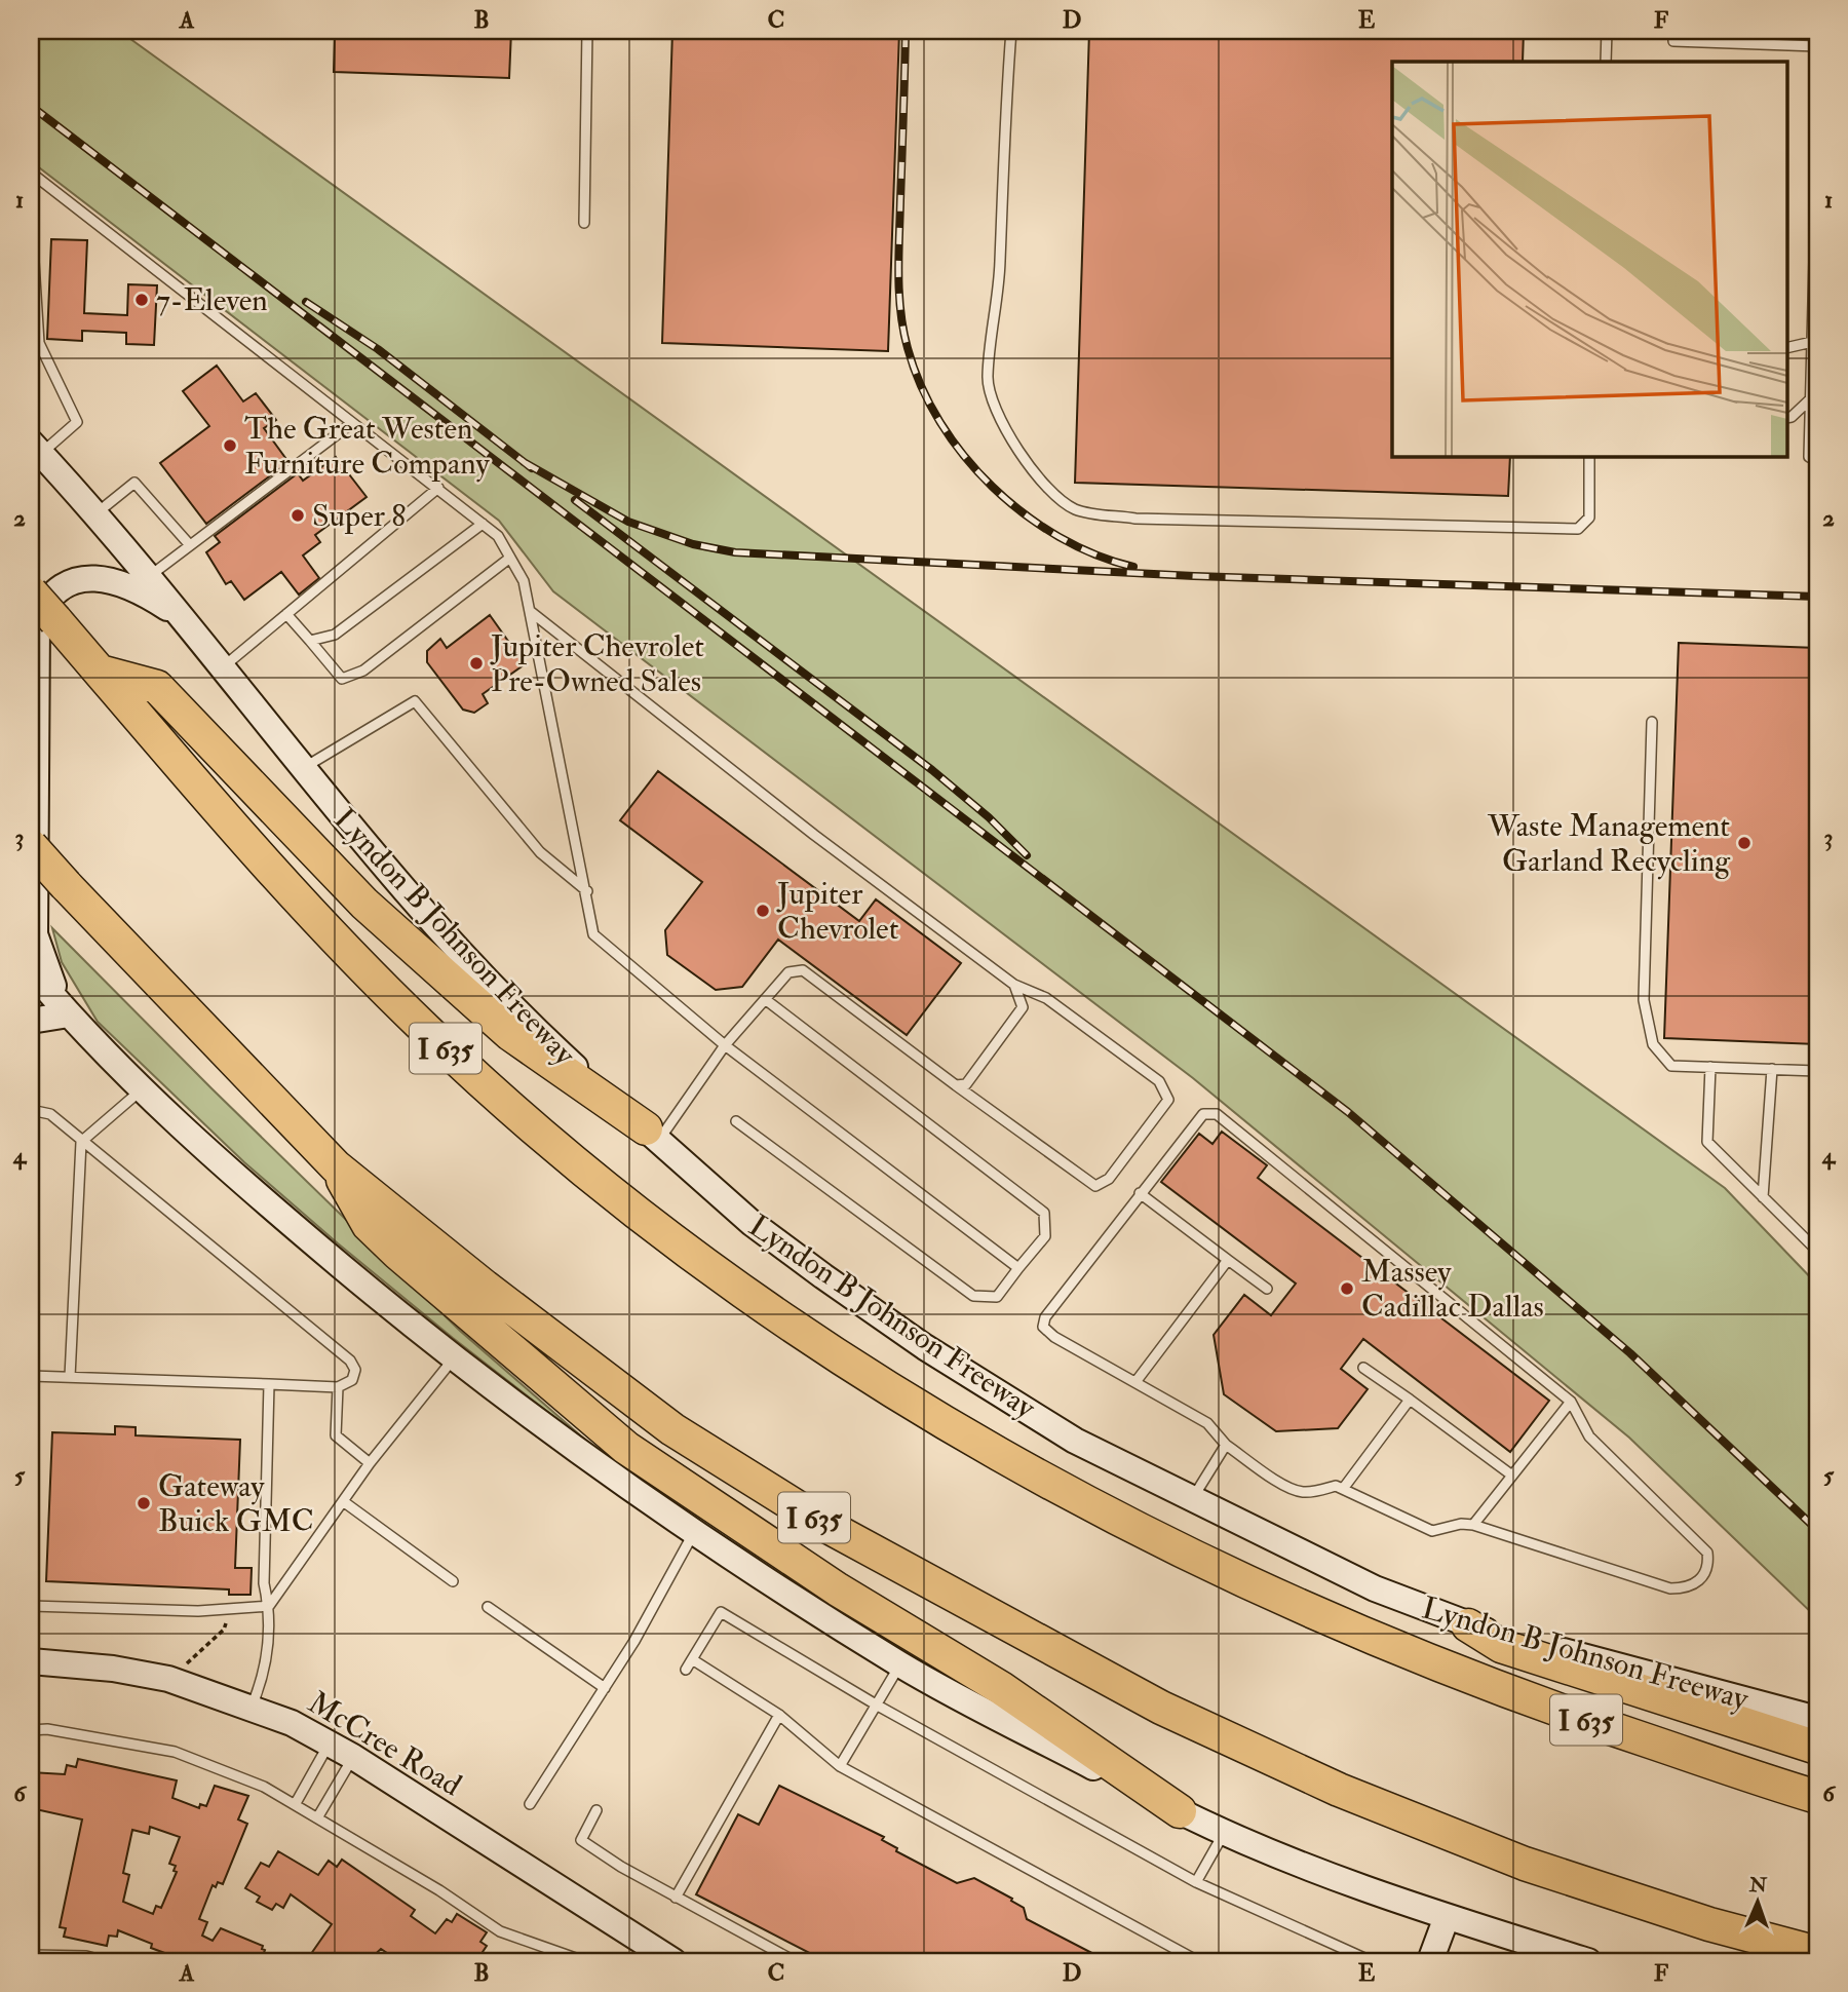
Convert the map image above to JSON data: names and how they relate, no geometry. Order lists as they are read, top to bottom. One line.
{"streets":{"highway":["Lyndon B Johnson Freeway","I 635"],"main road":["McCree Road"]},"places":["7-Eleven","The Great Westen Furniture Company","Super 8","Jupiter Chevrolet Pre-Owned Sales","Waste Management Garland Recycling","Jupiter Chevrolet","Massey Cadillac Dallas","Gateway Buick GMC"],"north":"top","grid":{"columns":["A","B","C","D","E","F"],"rows":["1","2","3","4","5","6"]}}
